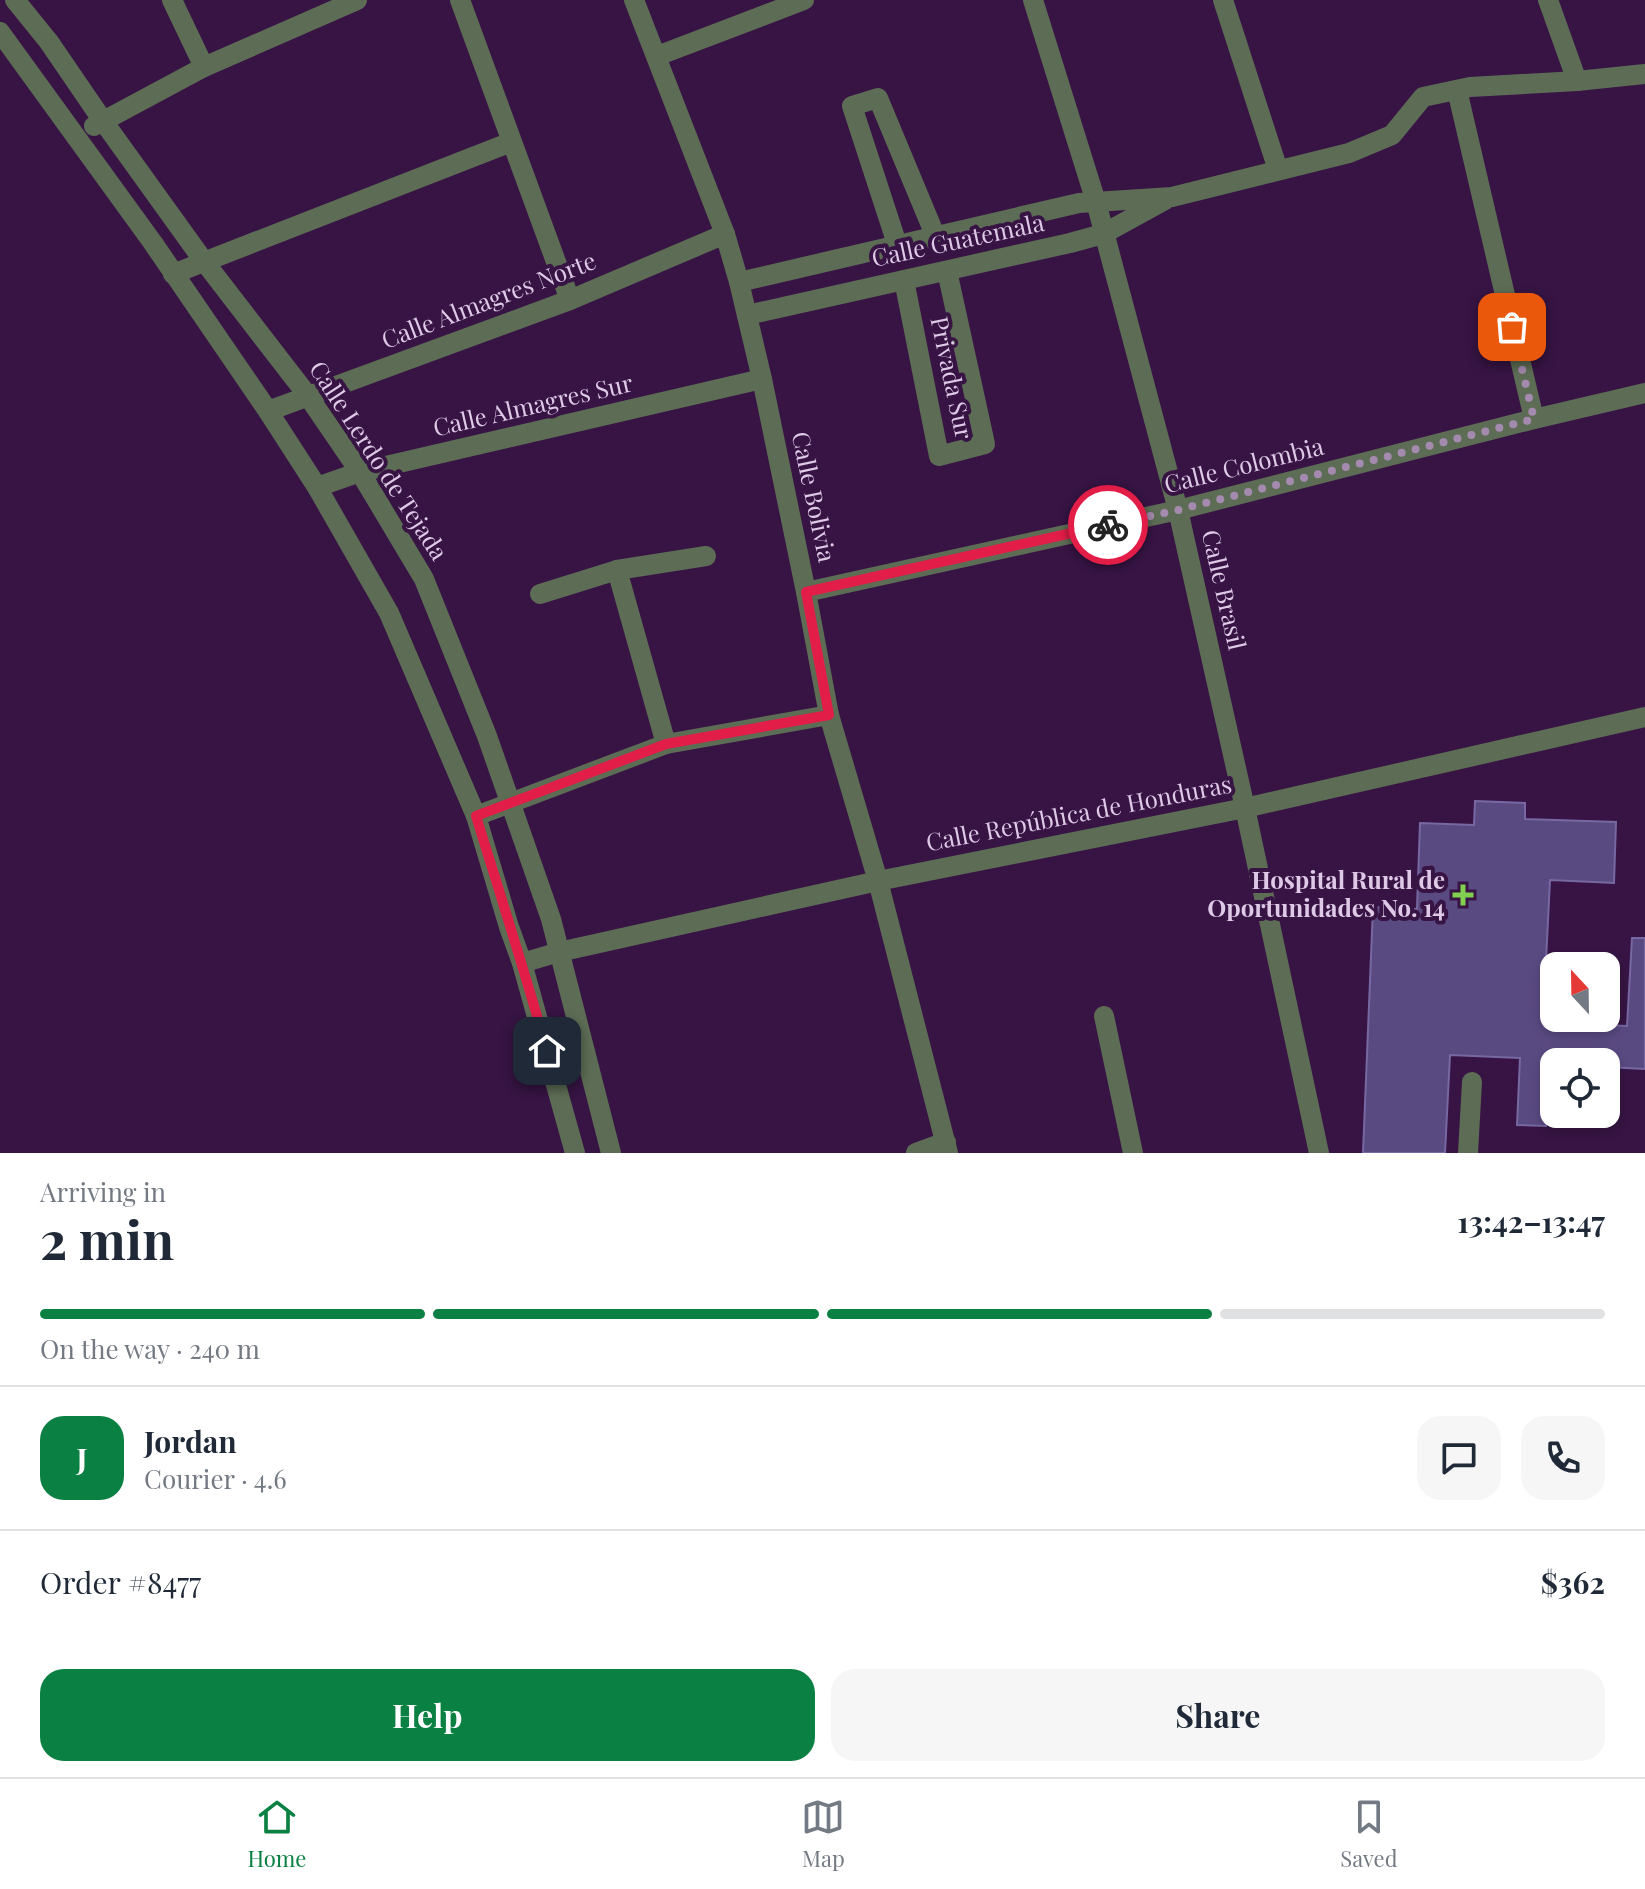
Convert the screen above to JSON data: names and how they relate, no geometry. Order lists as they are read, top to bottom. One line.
{"streets":{"street":["Calle Guatemala","Calle Almagres Norte","Privada Sur","Calle Almagres Sur","Calle Lerdo de Tejada","Calle Colombia","Calle Bolivia","Calle Brasil","Calle República de Honduras"]},"crossings":[["Calle Guatemala","Privada Sur"],["Calle Guatemala","Calle Bolivia"],["Calle Guatemala","Calle Brasil"],["Calle Almagres Norte","Calle Lerdo de Tejada"],["Calle Almagres Norte","Calle Bolivia"],["Calle Almagres Sur","Calle Lerdo de Tejada"],["Calle Almagres Sur","Calle Bolivia"],["Calle Lerdo de Tejada","Calle República de Honduras"],["Calle Colombia","Calle Bolivia"],["Calle Colombia","Calle Brasil"],["Calle Bolivia","Calle República de Honduras"],["Calle Brasil","Calle República de Honduras"]],"places":{"health":["Hospital Rural de Oportunidades No. 14"]},"north":"top","page":{"heading":["2 min","Arriving in","13:42–13:47"],"panel":["Jordan","Courier · 4.6","Order #8477","$362"],"bar":"On the way · 240 m","round":"J","buttons":["Help","Share"],"tabs":["Home","Map","Saved"]}}
